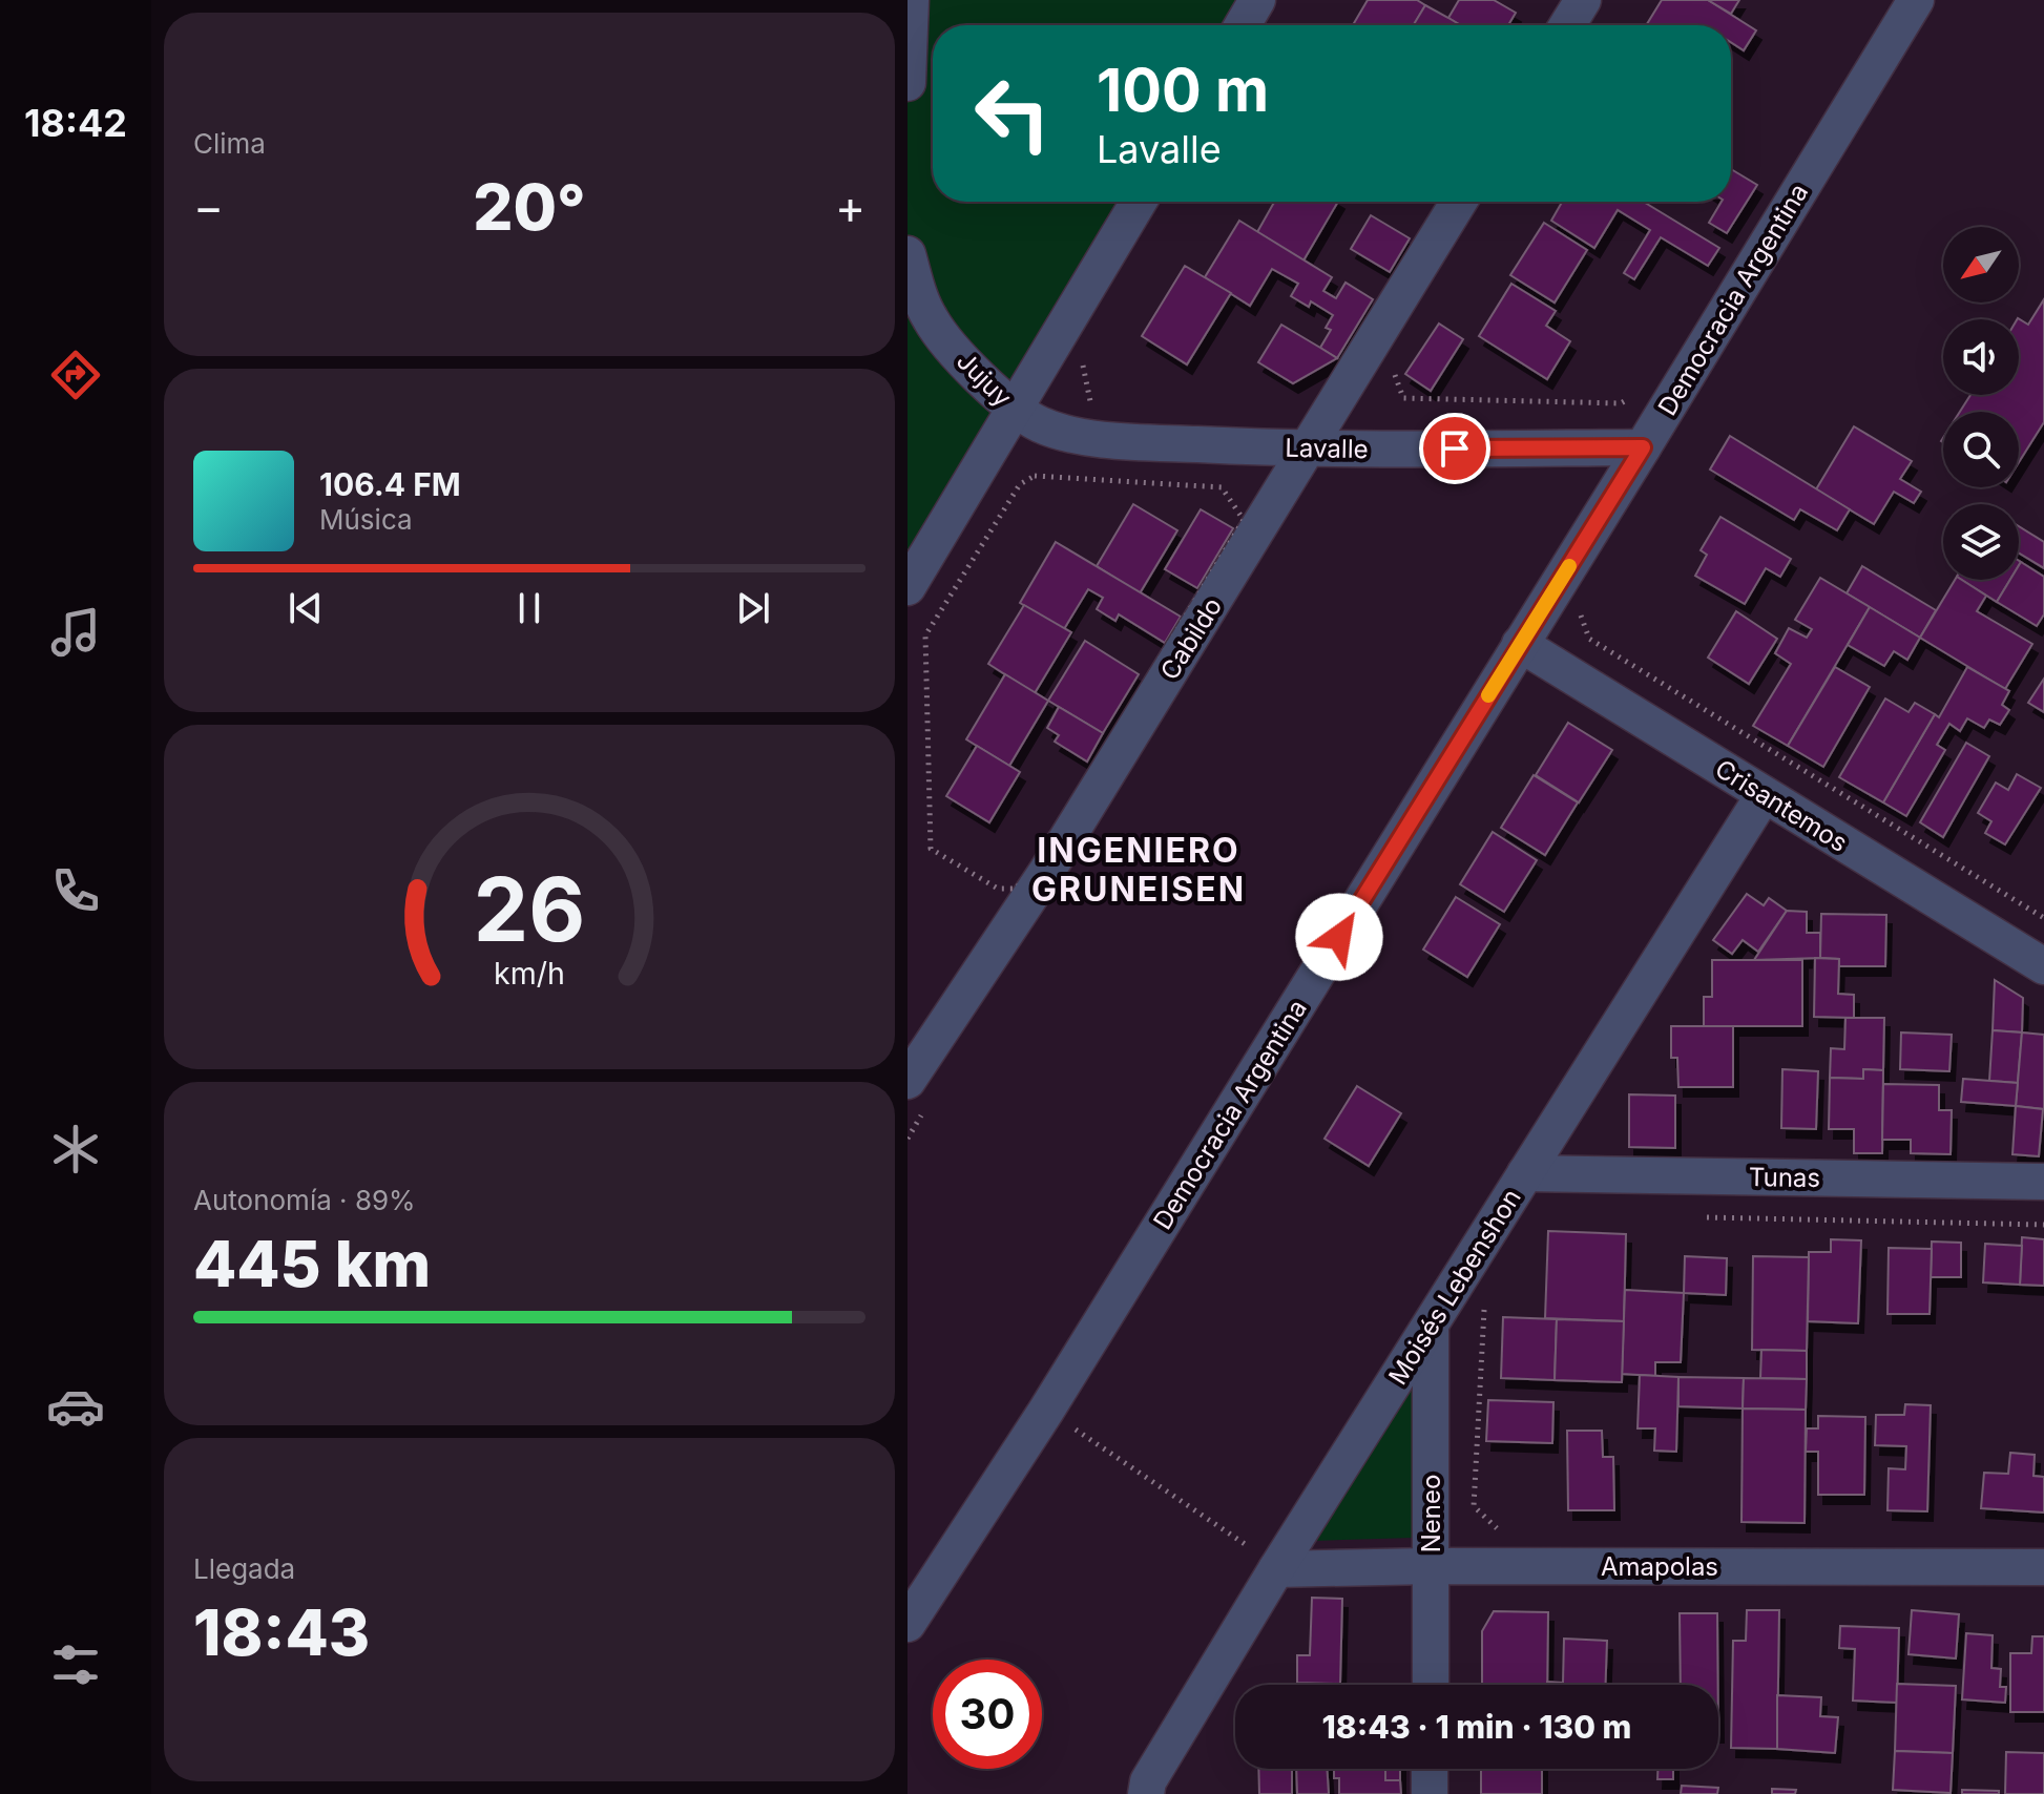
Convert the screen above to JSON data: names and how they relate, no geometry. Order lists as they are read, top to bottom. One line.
{"streets":{"street":["Democracia Argentina","Jujuy","Lavalle","Cabildo","Crisantemos","Tunas","Moisés Lebenshon","Neneo","Amapolas"]},"crossings":[["Democracia Argentina","Lavalle"],["Democracia Argentina","Crisantemos"],["Jujuy","Lavalle"],["Lavalle","Cabildo"],["Crisantemos","Moisés Lebenshon"],["Tunas","Moisés Lebenshon"],["Moisés Lebenshon","Neneo"],["Moisés Lebenshon","Amapolas"],["Neneo","Amapolas"]],"districts":["INGENIERO GRUNEISEN"],"north":"bottom left","page":{"tabs":"18:42","tile":["Clima",["Autonomía · 89%","445 km"],["Llegada","18:43"]],"turn":["100 m","Lavalle"],"heat":["−","20°","+"],"song":["106.4 FM","Música"],"limit":"30","trip":"18:43 · 1 min · 130 m","gauge":["26","km/h"]}}
